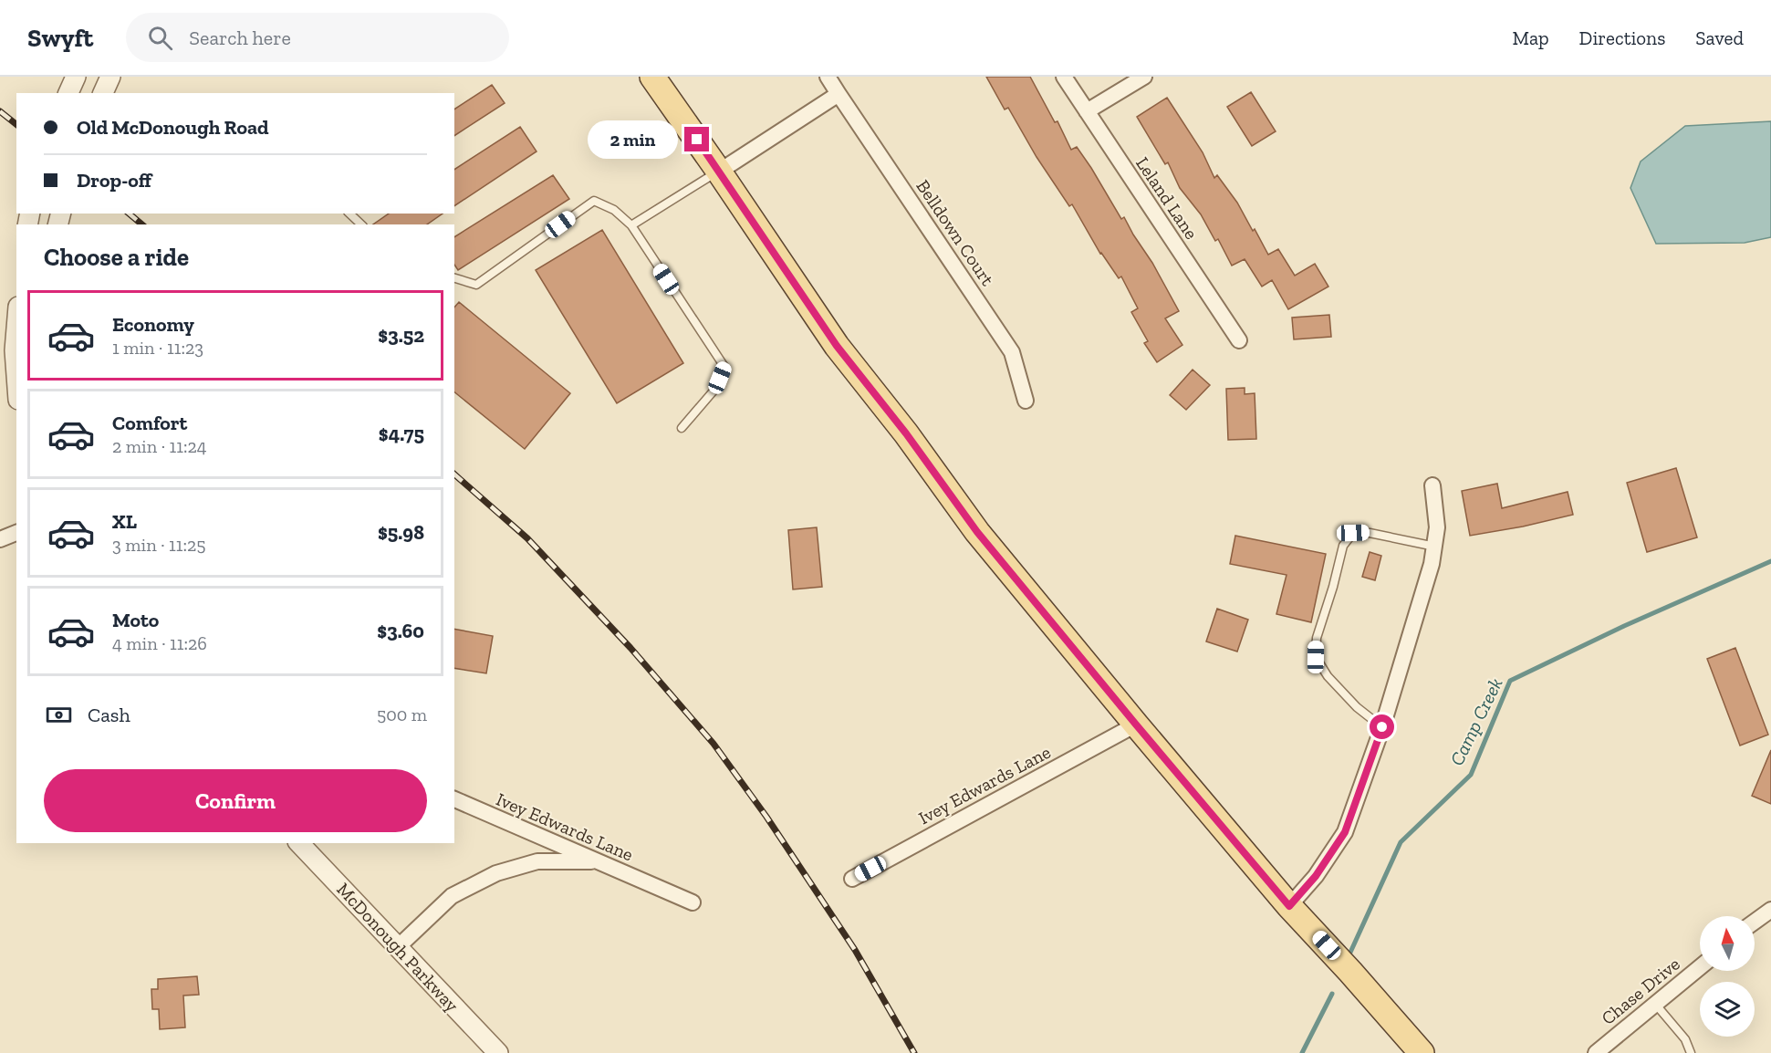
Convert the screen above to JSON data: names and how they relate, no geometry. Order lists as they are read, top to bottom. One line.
{"streets":{"street":["Leland Lane","Belldown Court","Ivey Edwards Lane","McDonough Parkway","Chase Drive"]},"water":["Camp Creek"],"north":"top","page":{"header":"Swyft","search":"Search here","nav":["Map","Directions","Saved"],"banner":["Old McDonough Road","Drop-off"],"bubble":"2 min","heading":"Choose a ride","list":[{"name":"Economy","note":"1 min · 11:23","value":"$3.52"},{"name":"Comfort","note":"2 min · 11:24","value":"$4.75"},{"name":"XL","note":"3 min · 11:25","value":"$5.98"},{"name":"Moto","note":"4 min · 11:26","value":"$3.60"}],"pay":["Cash","500 m"],"buttons":"Confirm"}}
